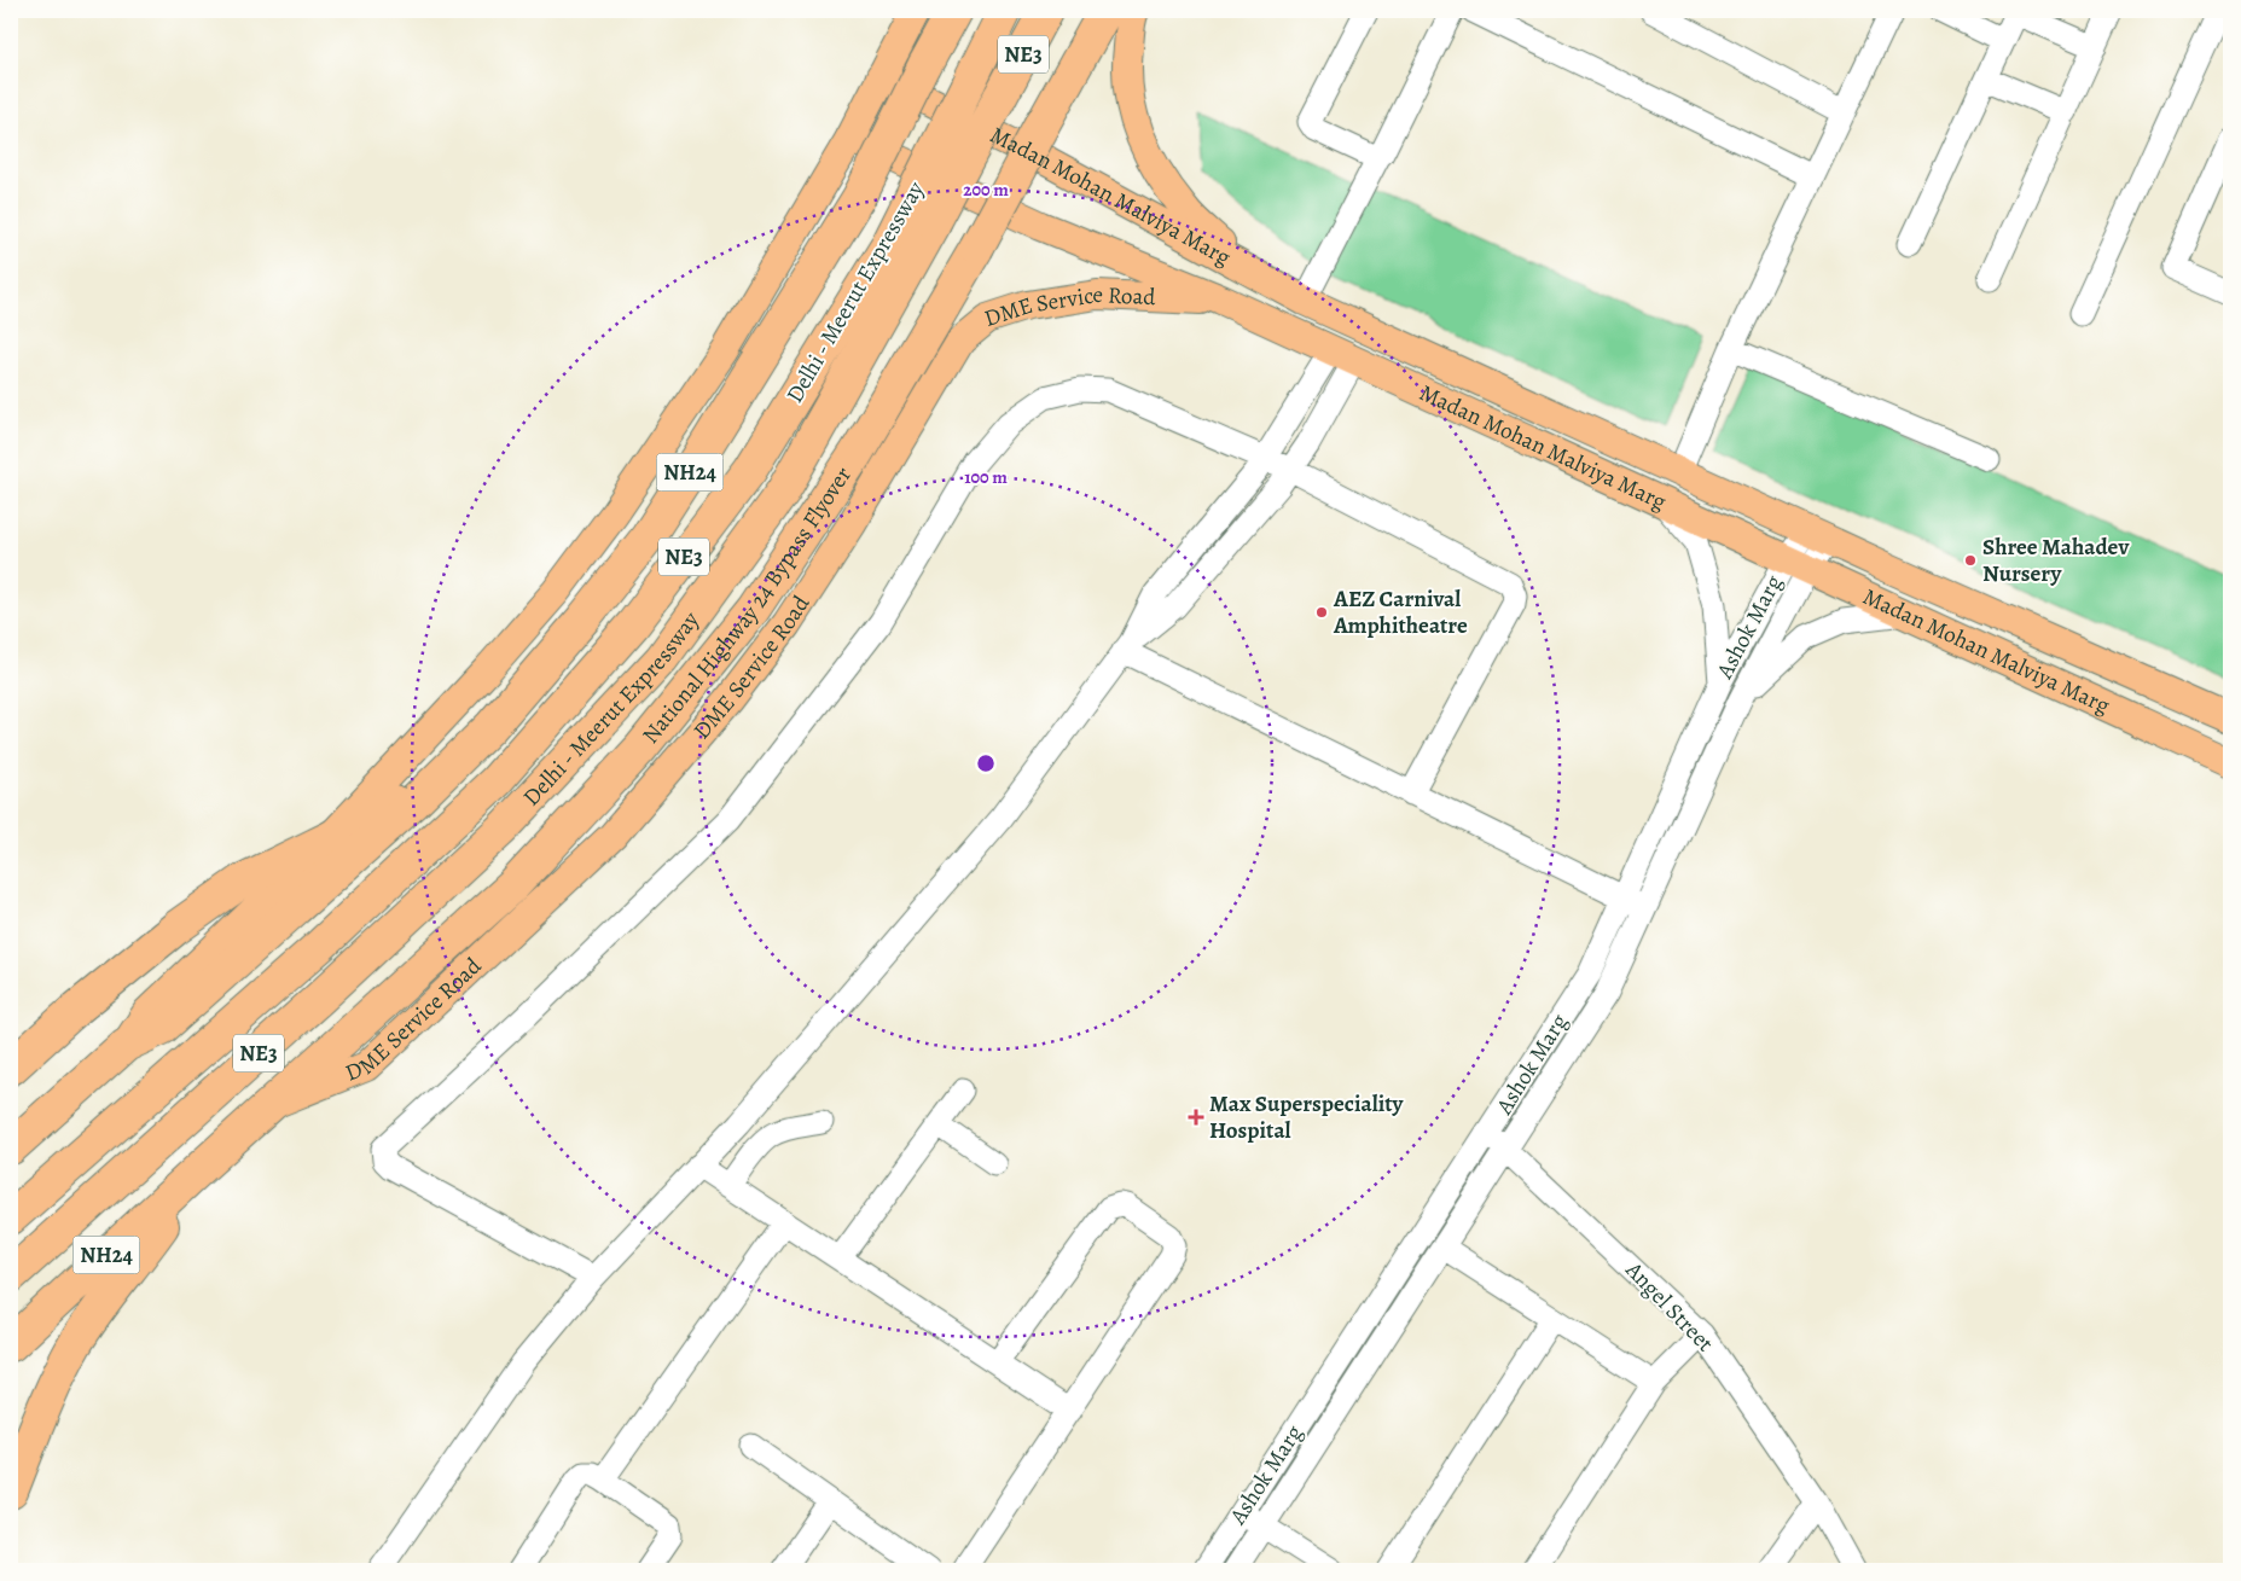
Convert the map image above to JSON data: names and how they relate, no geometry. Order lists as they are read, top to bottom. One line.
{"streets":{"highway":["NE3","Delhi - Meerut Expressway","NH24","National Highway 24 Bypass Flyover"],"main road":["Madan Mohan Malviya Marg","DME Service Road"],"street":["Ashok Marg","Angel Street"]},"crossings":[["Madan Mohan Malviya Marg","DME Service Road"],["Madan Mohan Malviya Marg","Ashok Marg"],["DME Service Road","National Highway 24 Bypass Flyover"],["NH24","National Highway 24 Bypass Flyover"],["Ashok Marg","Angel Street"]],"places":{"other":["Shree Mahadev Nursery","AEZ Carnival Amphitheatre"],"health":["Max Superspeciality Hospital"]},"rings":["200 m","100 m"]}
